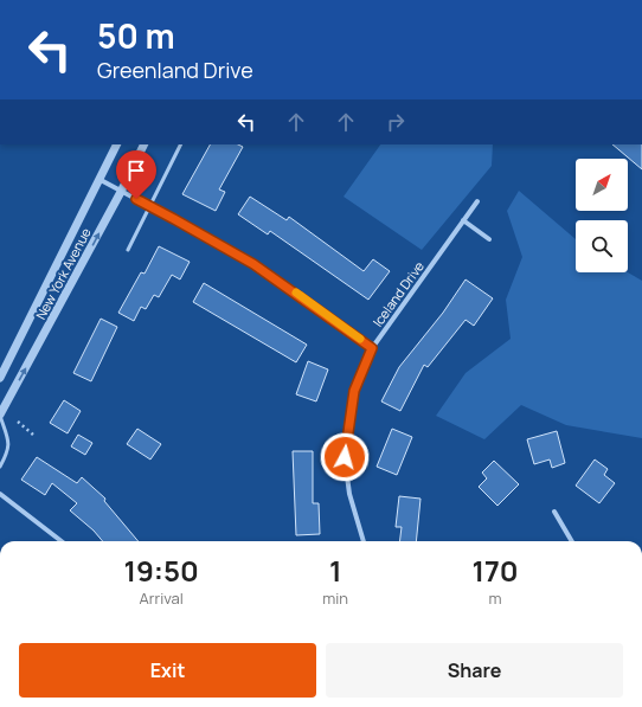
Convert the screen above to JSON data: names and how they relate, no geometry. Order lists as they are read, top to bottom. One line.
{"streets":{"street":["New York Avenue","Iceland Drive"]},"north":"top right","page":{"turn":["50 m","Greenland Drive"],"eta":["19:50","Arrival","1","min","170","m"],"buttons":["Exit","Share"]}}
